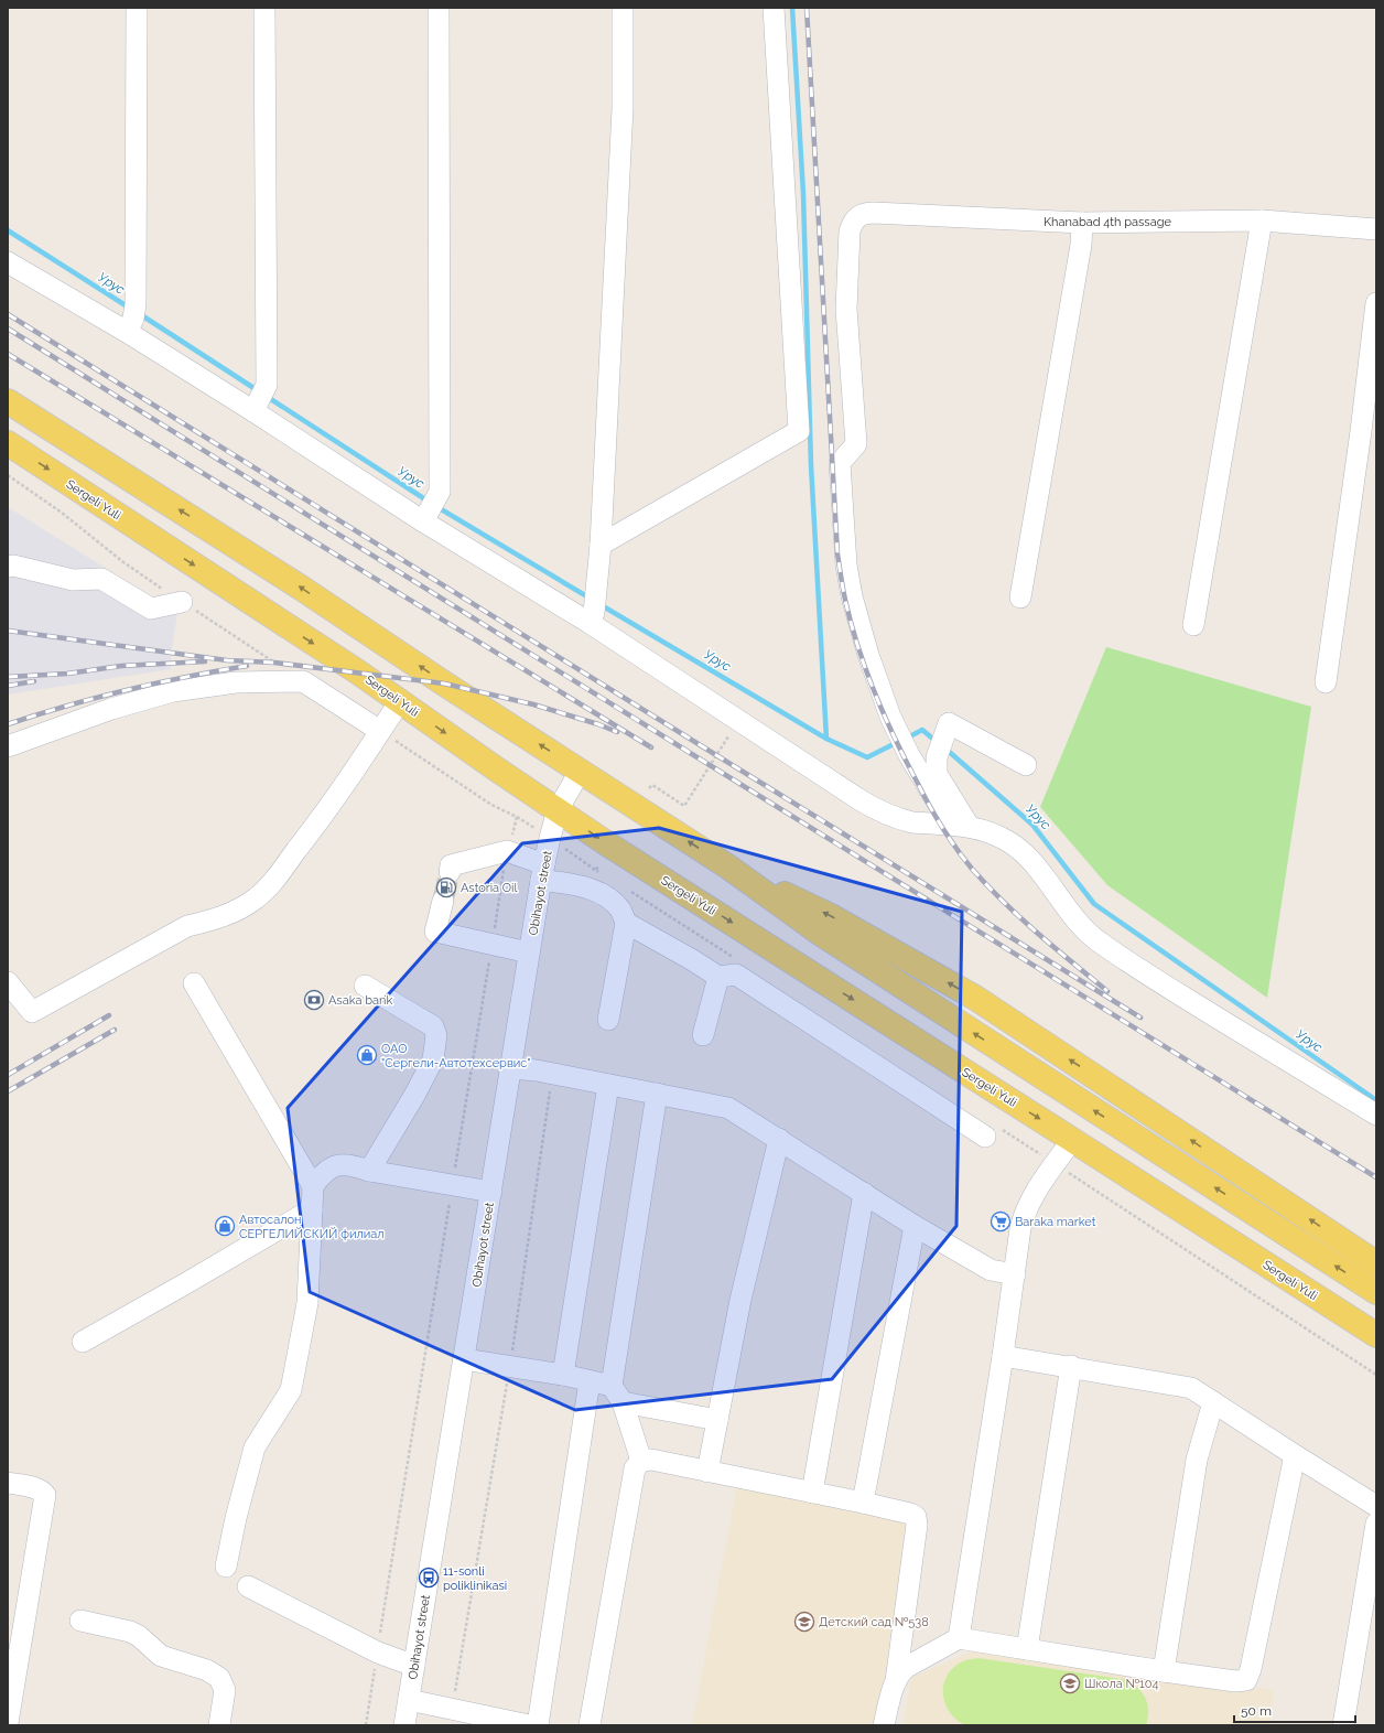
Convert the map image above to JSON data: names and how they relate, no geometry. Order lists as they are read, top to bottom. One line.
{"streets":{"main road":["Sergeli Yuli"],"street":["Khanabad 4th passage","Obihayot street"]},"crossings":[["Sergeli Yuli","Obihayot street"]],"water":["Урус"],"places":{"fuel station":["Astoria Oil"],"bank":["Asaka bank"],"shop":["ОАО \"Сергели-Автотехсервис\"","Автосалон СЕРГЕЛИЙСКИЙ филиал"],"supermarket":["Baraka market"],"bus stop":["11-sonli poliklinikasi"],"school or university":["Детский сад №538","Школа №104"]},"scale_bar":"50 m"}
